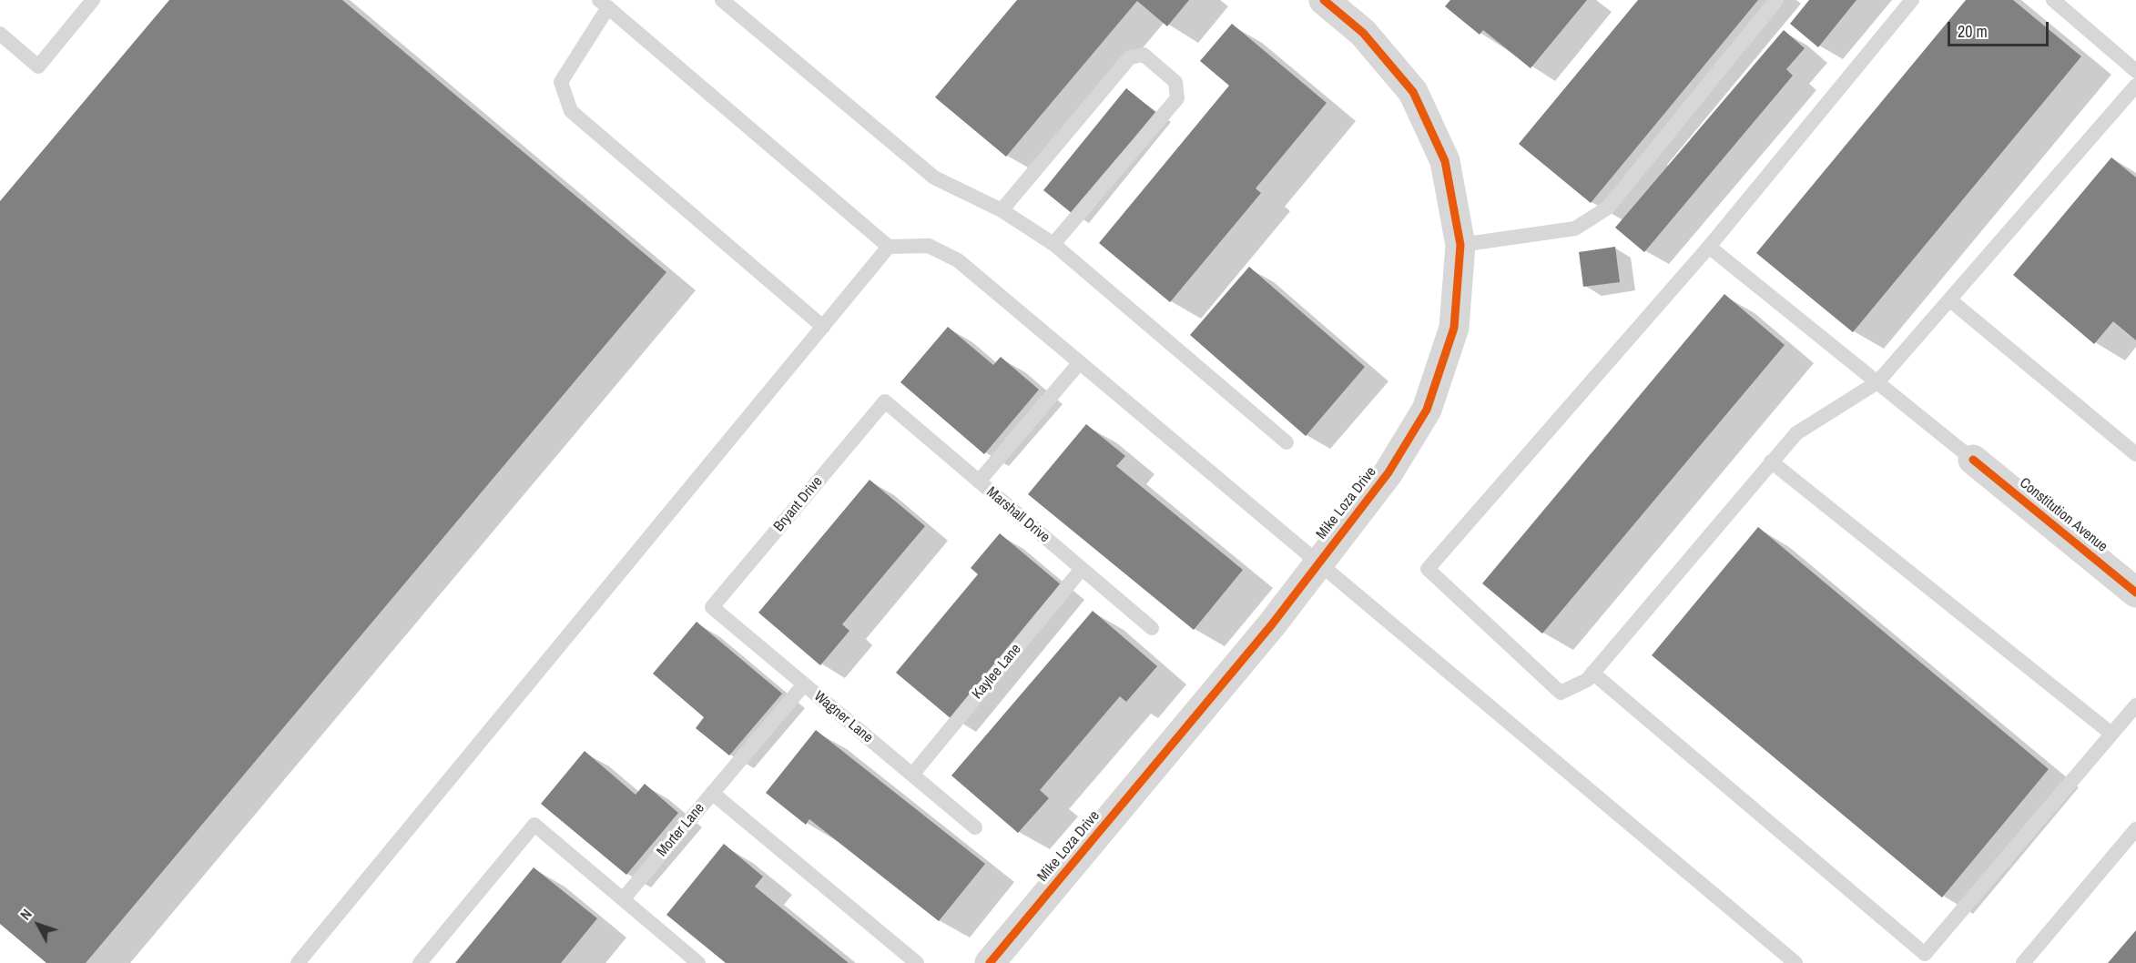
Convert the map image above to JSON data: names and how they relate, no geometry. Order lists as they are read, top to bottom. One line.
{"streets":{"street":["Mike Loza Drive","Constitution Avenue"],"lane":["Bryant Drive","Marshall Drive","Kaylee Lane","Wagner Lane","Morter Lane"]},"crossings":[["Bryant Drive","Marshall Drive"],["Bryant Drive","Wagner Lane"],["Marshall Drive","Kaylee Lane"],["Kaylee Lane","Wagner Lane"],["Wagner Lane","Morter Lane"]],"scale_bar":"20 m","north":"top left"}
